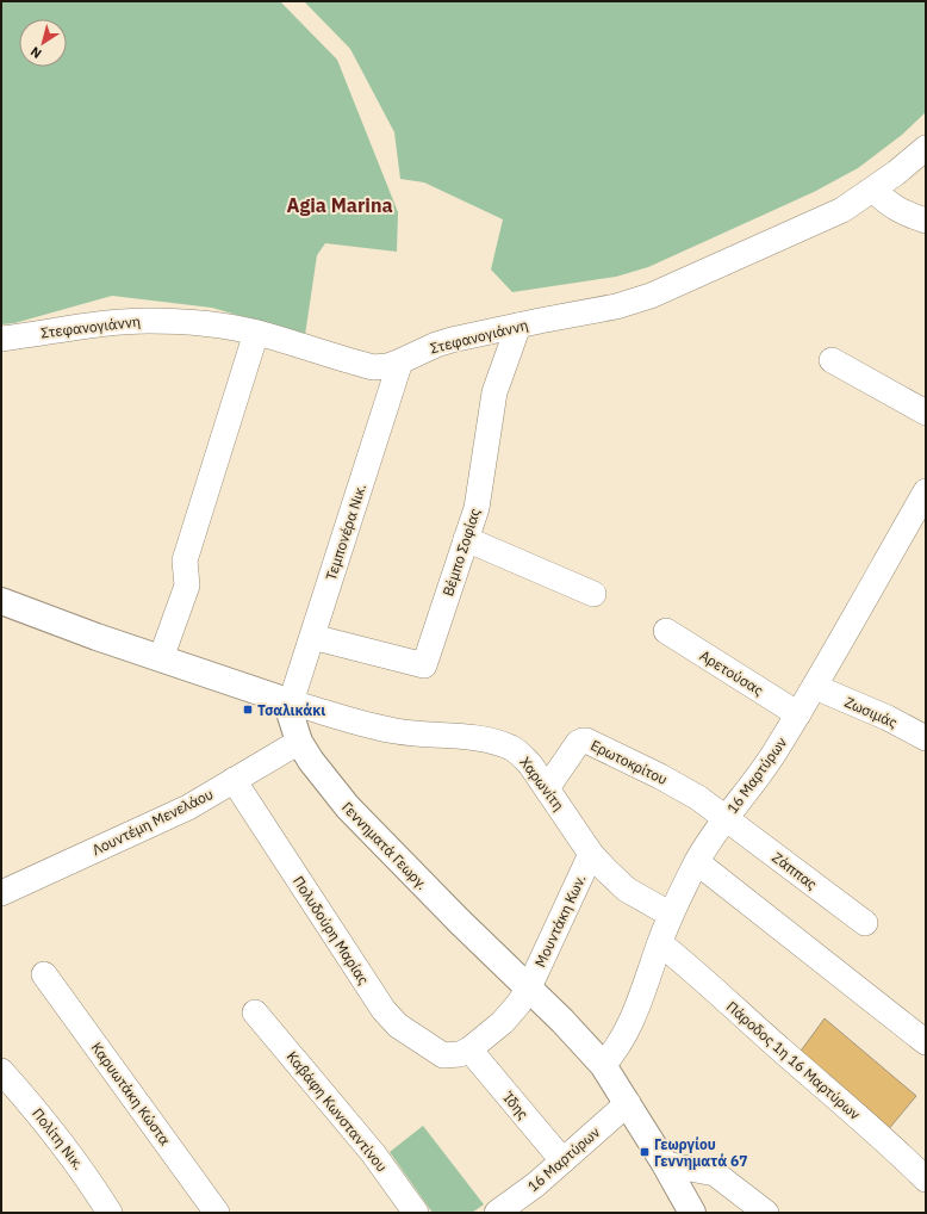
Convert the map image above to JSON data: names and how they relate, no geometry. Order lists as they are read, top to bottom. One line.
{"streets":{"street":["Στεφανογιάννη","Τεμπονέρα Νικ.","Βέμπο Σοφίας","Αρετούσας","Ζωσιμάς","Ερωτοκρίτου","16 Μαρτύρων","Χαρωνίτη","Λουντέμη Μενελάου","Γεννηματά Γεωργ.","Ζάππας","Μουντάκη Κων.","Πολυδούρη Μαρίας","Πάροδος 1η 16 Μαρτύρων","Καρυωτάκη Κώστα","Ίδης","Καβάφη Κωνσταντίνου","Πολίτη Νικ."]},"crossings":[["Στεφανογιάννη","Τεμπονέρα Νικ."],["Στεφανογιάννη","Βέμπο Σοφίας"],["Τεμπονέρα Νικ.","Βέμπο Σοφίας"],["Τεμπονέρα Νικ.","Χαρωνίτη"],["Τεμπονέρα Νικ.","Γεννηματά Γεωργ."],["Αρετούσας","16 Μαρτύρων"],["Ζωσιμάς","16 Μαρτύρων"],["Ερωτοκρίτου","16 Μαρτύρων"],["Ερωτοκρίτου","Χαρωνίτη"],["Ερωτοκρίτου","Ζάππας"],["16 Μαρτύρων","Χαρωνίτη"],["16 Μαρτύρων","Γεννηματά Γεωργ."],["16 Μαρτύρων","Ζάππας"],["16 Μαρτύρων","Πάροδος 1η 16 Μαρτύρων"],["16 Μαρτύρων","Ίδης"],["Χαρωνίτη","Γεννηματά Γεωργ."],["Χαρωνίτη","Μουντάκη Κων."],["Λουντέμη Μενελάου","Γεννηματά Γεωργ."],["Λουντέμη Μενελάου","Πολυδούρη Μαρίας"],["Γεννηματά Γεωργ.","Μουντάκη Κων."],["Μουντάκη Κων.","Πολυδούρη Μαρίας"],["Μουντάκη Κων.","Ίδης"],["Πολυδούρη Μαρίας","Ίδης"]],"districts":["Agia Marina"],"places":{"transit":["Τσαλικάκι","Γεωργίου Γεννηματά 67"]},"north":"bottom left"}
